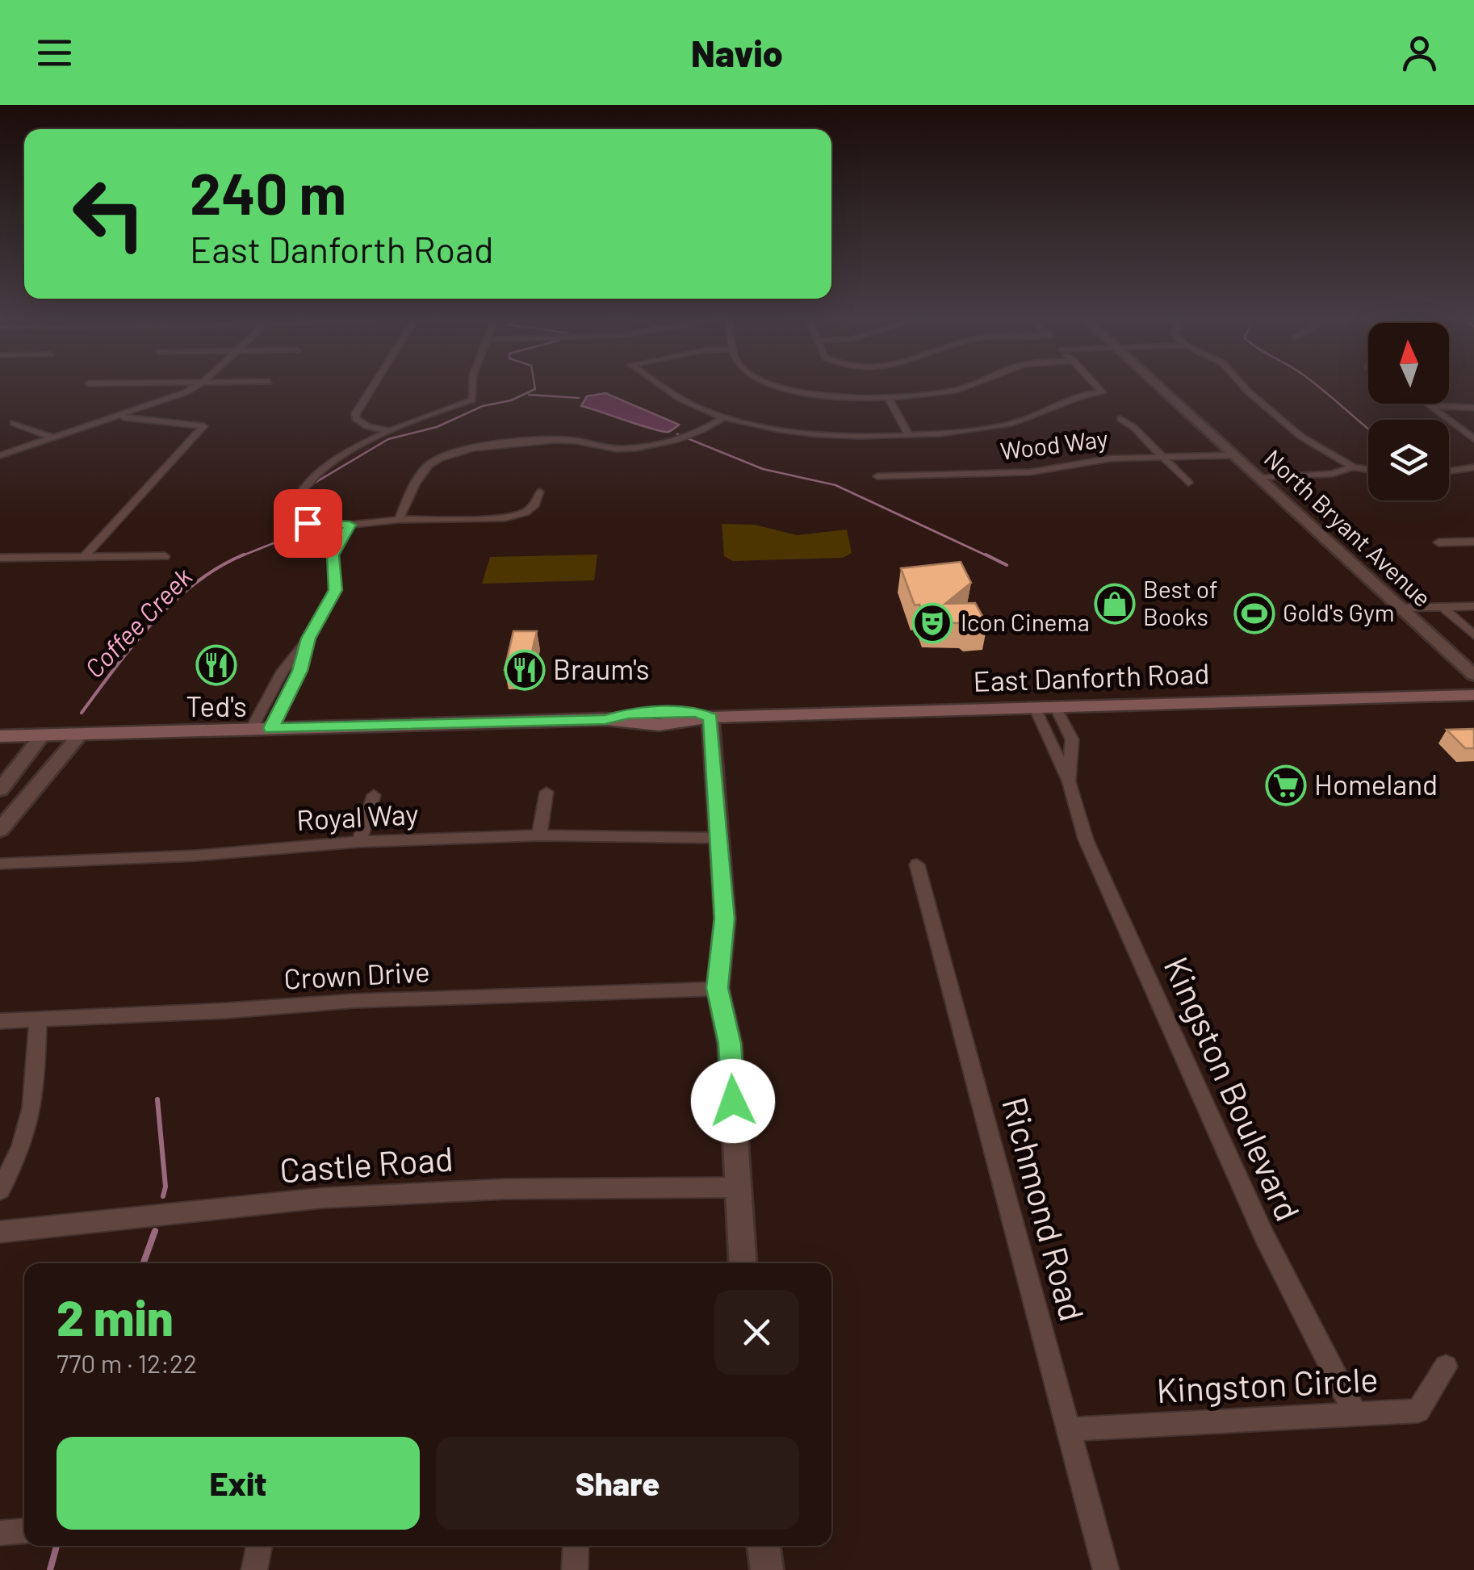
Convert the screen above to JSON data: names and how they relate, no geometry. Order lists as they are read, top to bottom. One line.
{"streets":{"main road":["East Danforth Road"],"street":["Wood Way","North Bryant Avenue","Royal Way","Crown Drive","Kingston Boulevard","Castle Road","Richmond Road","Kingston Circle"]},"crossings":[["Wood Way","North Bryant Avenue"],["East Danforth Road","Kingston Boulevard"],["Kingston Boulevard","Kingston Circle"],["Richmond Road","Kingston Circle"]],"water":["Coffee Creek"],"places":{"shop":["Best of Books"],"sports":["Gold's Gym"],"theatre":["Icon Cinema"],"restaurant":["Ted's","Braum's"],"supermarket":["Homeland"]},"north":"top","page":{"header":"Navio","turn":["240 m","East Danforth Road"],"heading":["2 min","770 m · 12:22"],"buttons":["Exit","Share"]}}
